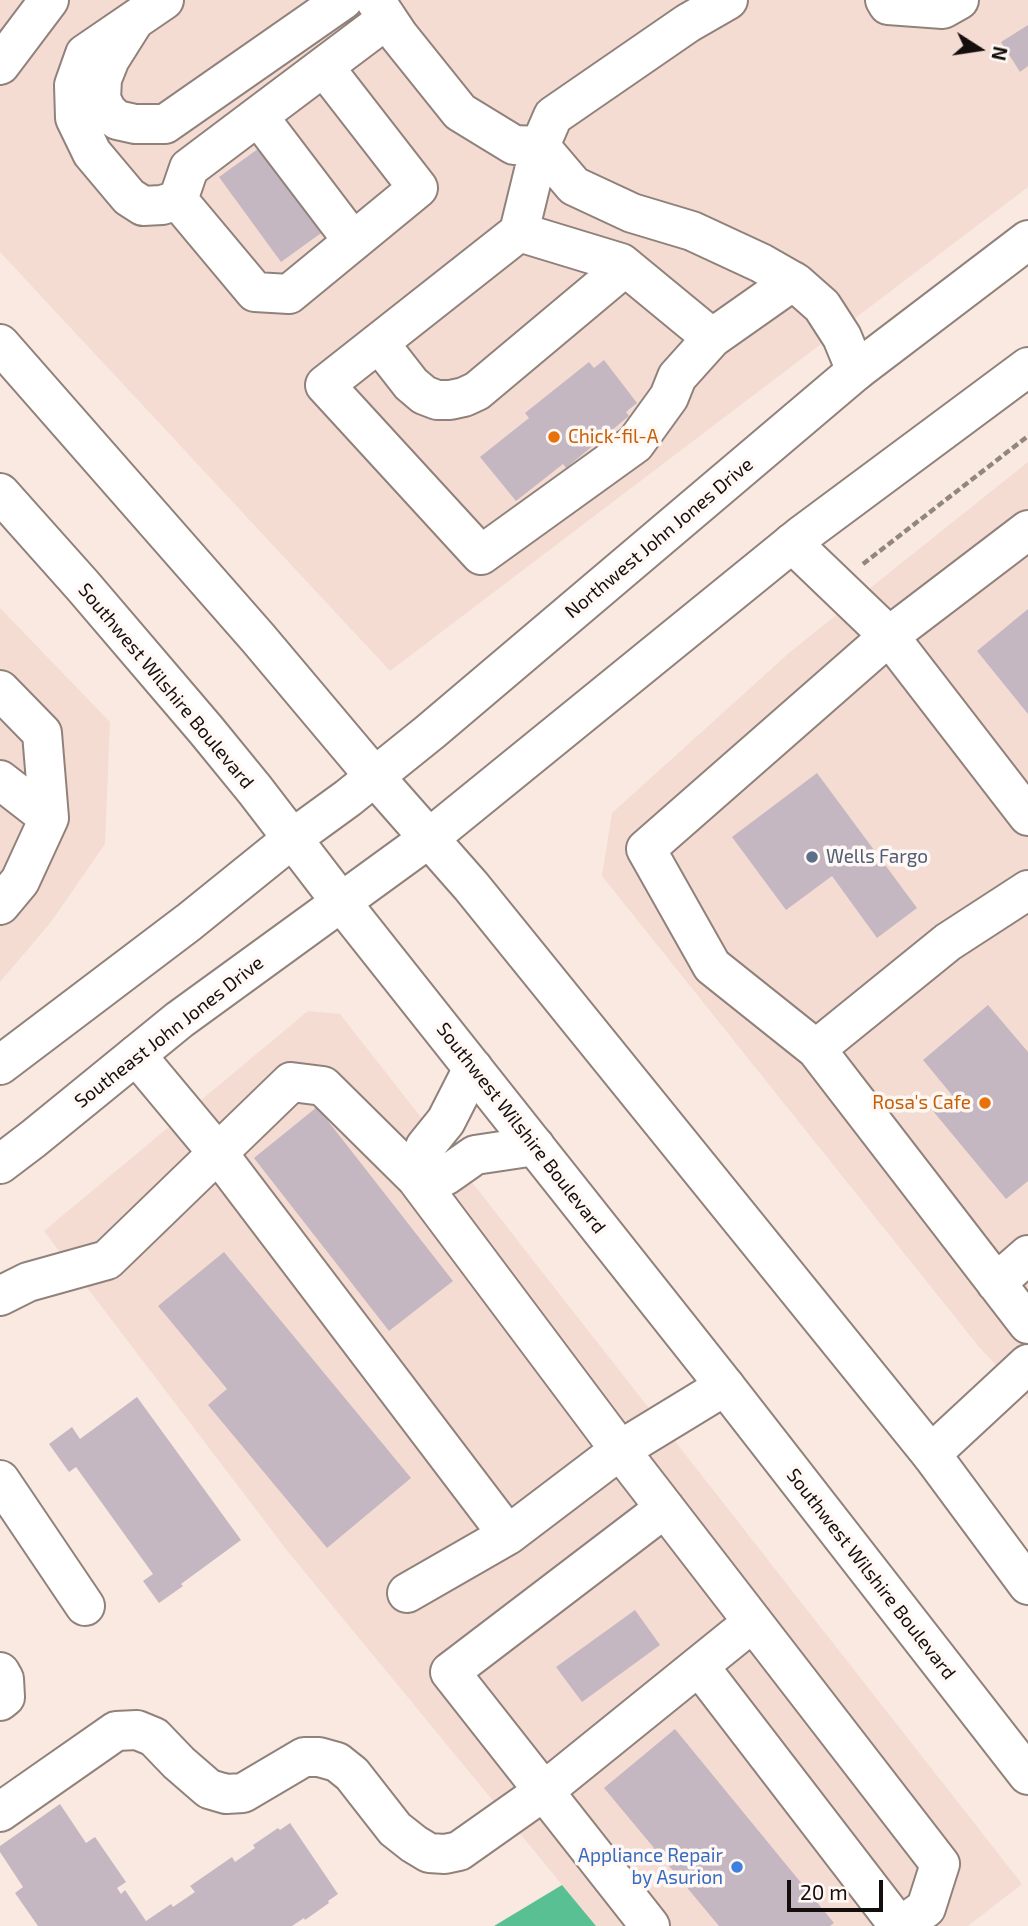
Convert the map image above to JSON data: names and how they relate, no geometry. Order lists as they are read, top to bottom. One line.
{"streets":{"main road":["Northwest John Jones Drive","Southwest Wilshire Boulevard","Southeast John Jones Drive"]},"crossings":[["Northwest John Jones Drive","Southwest Wilshire Boulevard"],["Southwest Wilshire Boulevard","Southeast John Jones Drive"]],"places":["Chick-fil-A","Wells Fargo","Rosa's Cafe","Appliance Repair by Asurion"],"scale_bar":"20 m","north":"right"}
